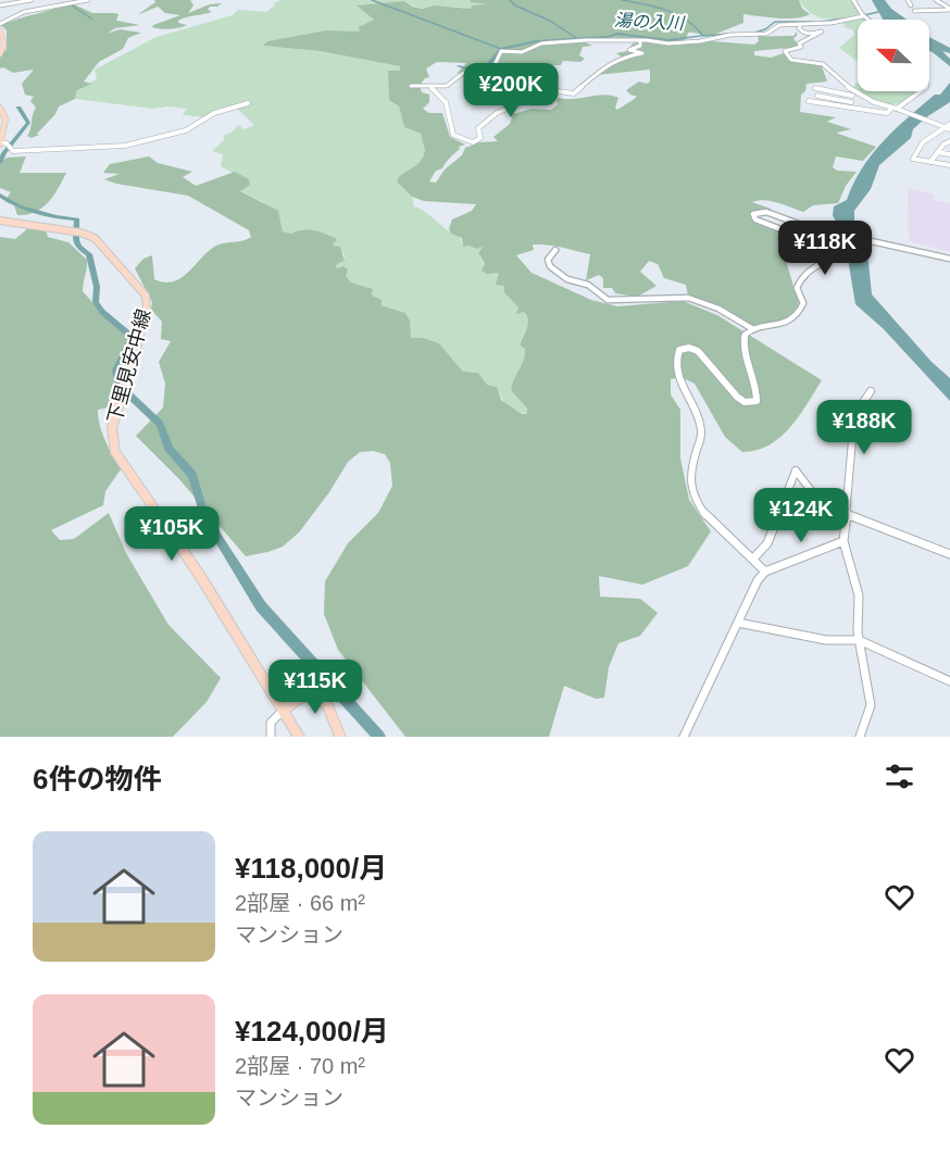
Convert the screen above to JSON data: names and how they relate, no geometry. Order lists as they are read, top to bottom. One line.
{"streets":{"main road":["下里見安中線"]},"water":["湯の入川"],"north":"left","page":{"price":["¥200K","¥118K","¥188K","¥124K","¥105K","¥115K"],"heading":"6件の物件","list":[{"name":"¥118,000/月","note":"2部屋 · 66 m² · マンション"},{"name":"¥124,000/月","note":"2部屋 · 70 m² · マンション"}]}}
